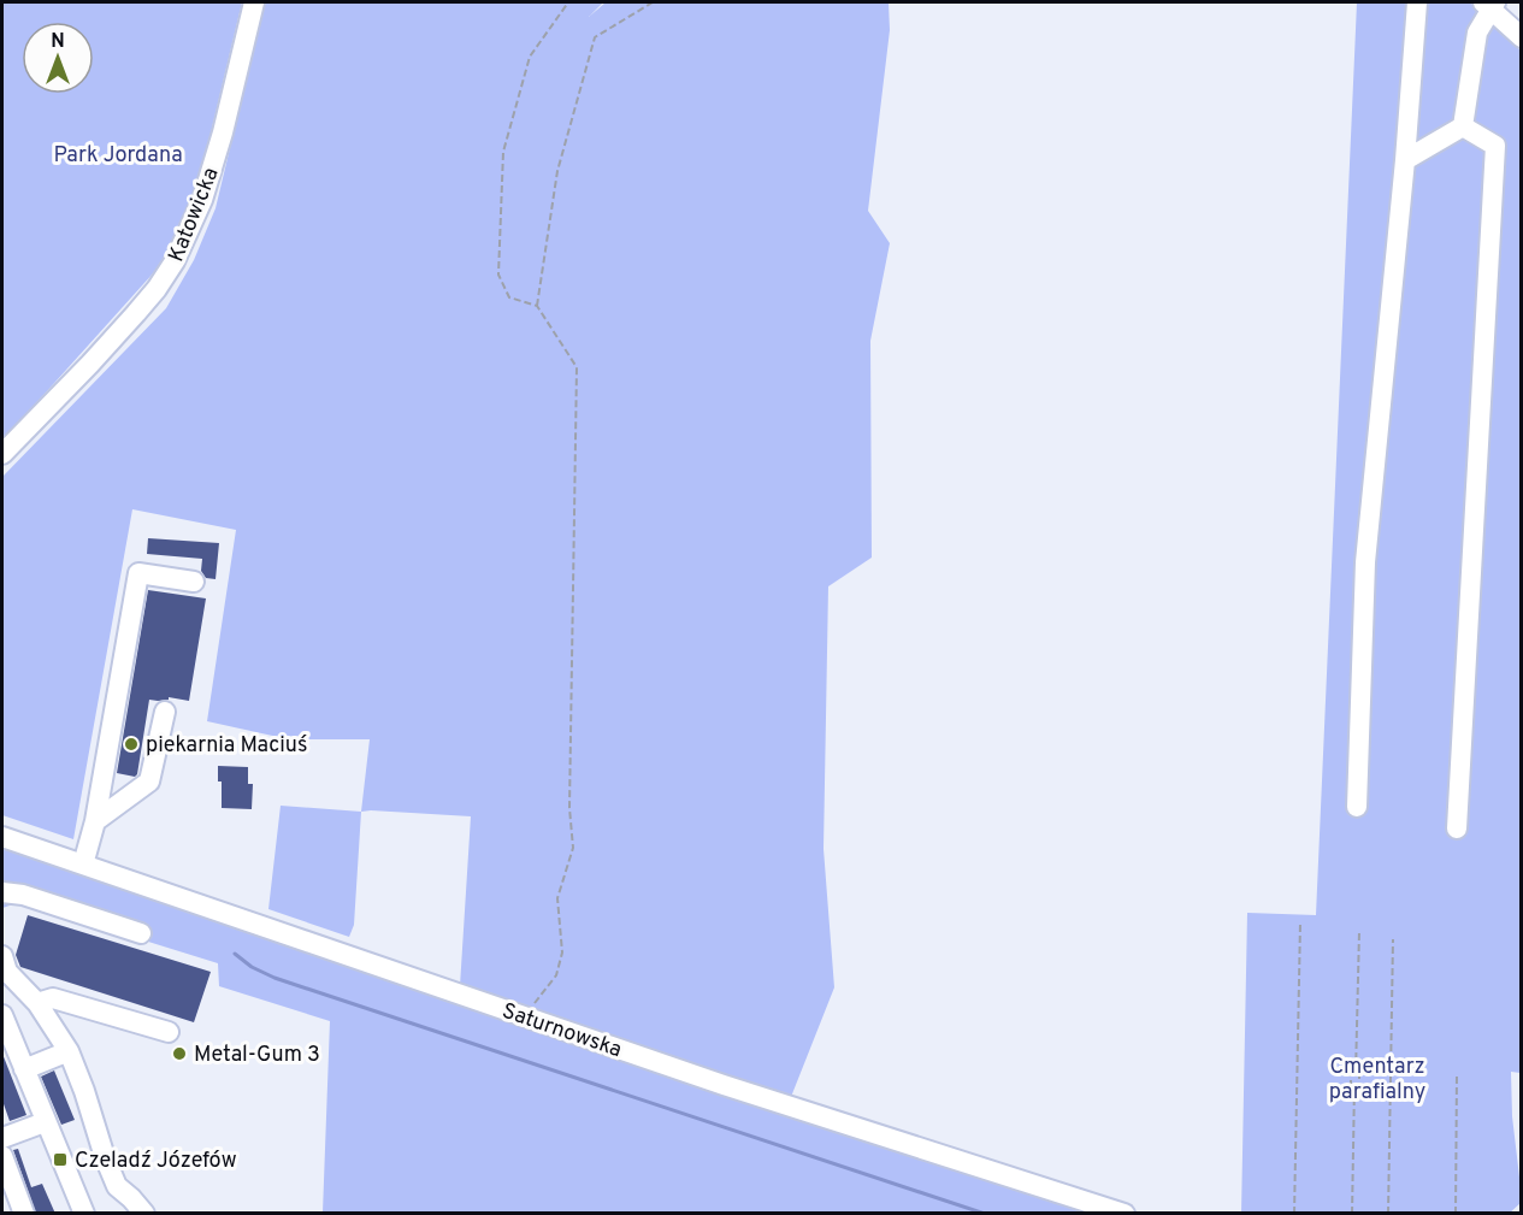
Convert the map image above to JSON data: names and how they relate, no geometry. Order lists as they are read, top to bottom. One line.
{"streets":{"street":["Katowicka","Saturnowska"]},"parks":["Park Jordana","Cmentarz parafialny"],"places":{"other":["piekarnia Maciuś","Metal-Gum 3"],"transit":["Czeladź Józefów"]},"north":"top"}
